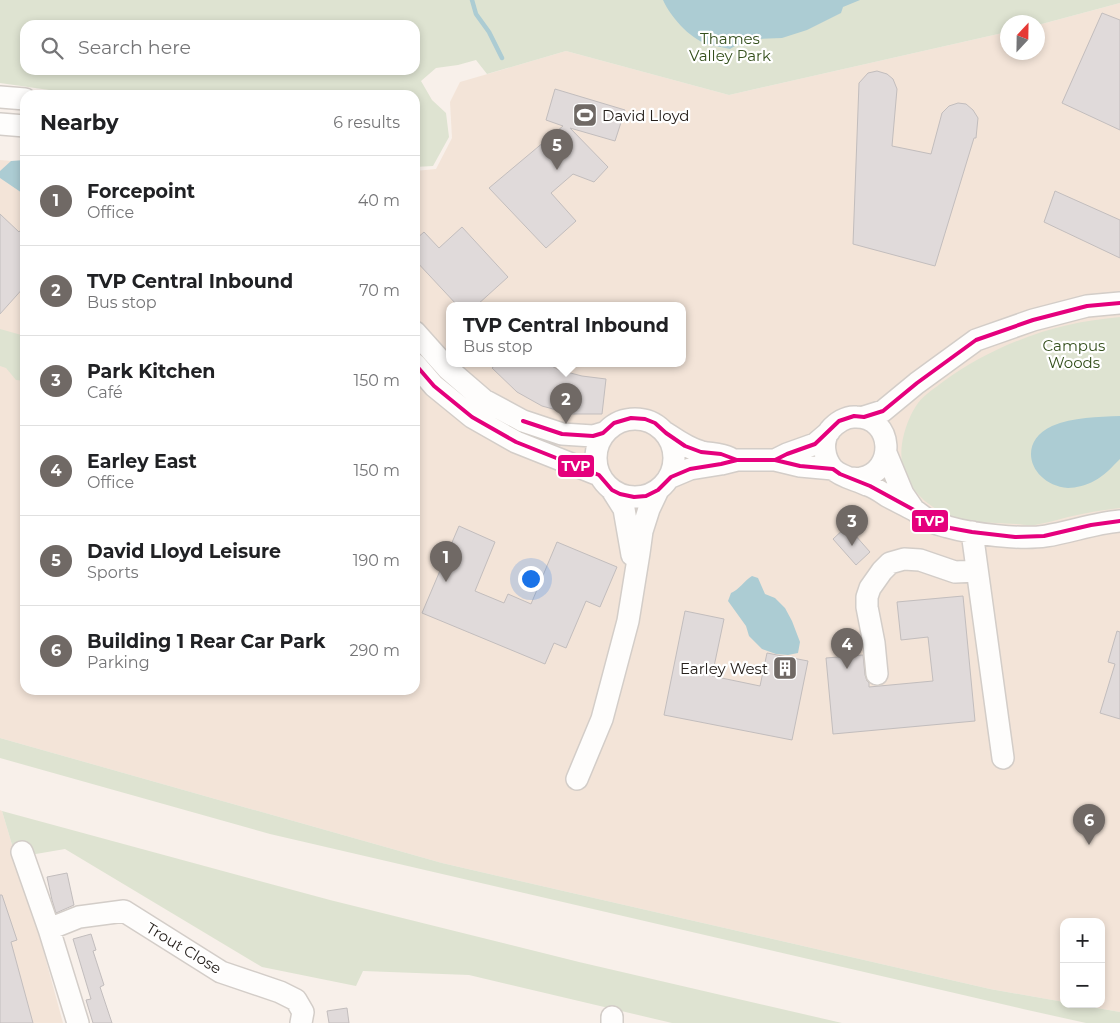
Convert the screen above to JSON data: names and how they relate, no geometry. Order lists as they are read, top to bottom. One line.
{"streets":{"street":["Trout Close"]},"parks":["Thames Valley Park","Campus Woods"],"places":{"sports":["David Lloyd"],"building":["Earley West"]},"lines":["transit line TVP"],"north":"top","page":{"search":"Search here","heading":["Nearby","6 results"],"pins":["5","2","3","1","4","6"],"list":[{"mark":"1","name":"Forcepoint","note":"Office","value":"40 m"},{"mark":"2","name":"TVP Central Inbound","note":"Bus stop","value":"70 m"},{"mark":"3","name":"Park Kitchen","note":"Café","value":"150 m"},{"mark":"4","name":"Earley East","note":"Office","value":"150 m"},{"mark":"5","name":"David Lloyd Leisure","note":"Sports","value":"190 m"},{"mark":"6","name":"Building 1 Rear Car Park","note":"Parking","value":"290 m"}],"popup":["TVP Central Inbound","Bus stop"],"map_buttons":["+","−"]}}
